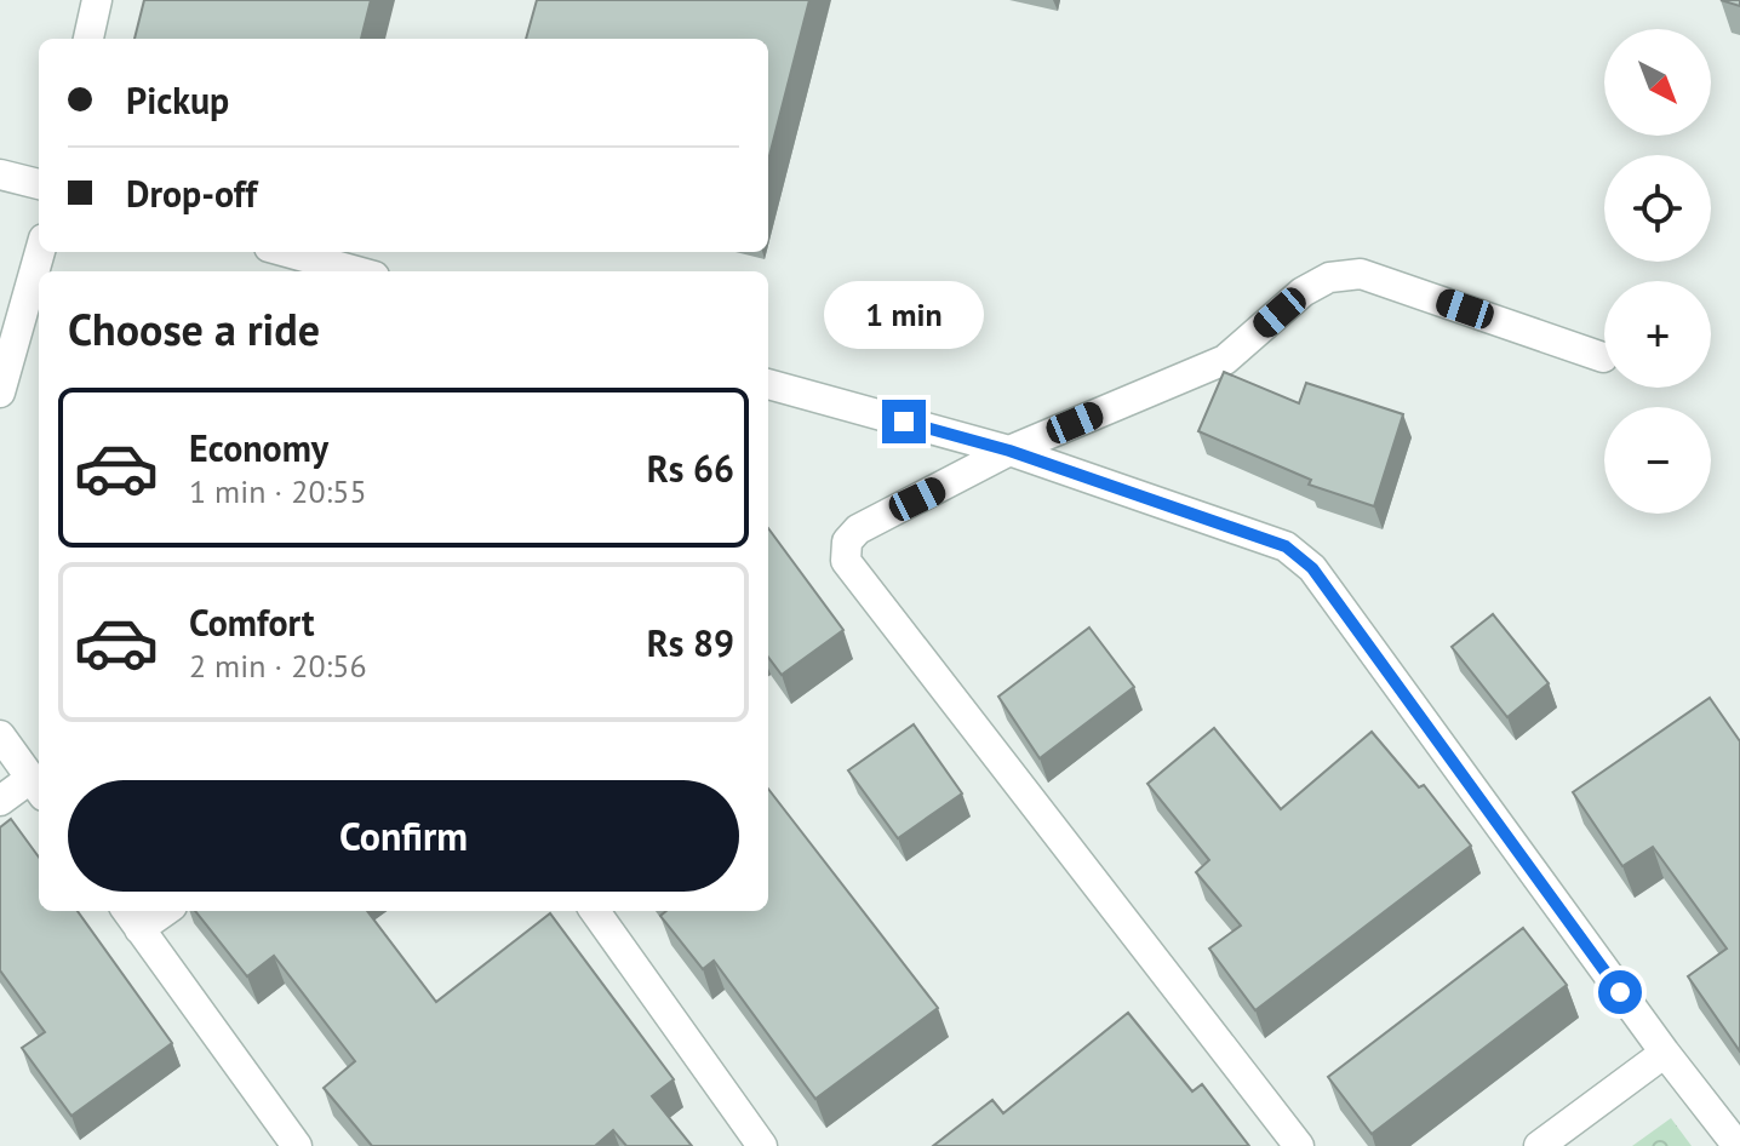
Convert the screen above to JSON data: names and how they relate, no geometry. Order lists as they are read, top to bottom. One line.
{"north":"bottom right","page":{"map_buttons":["+","−"],"banner":["Pickup","Drop-off"],"heading":"Choose a ride","bubble":"1 min","list":[{"name":"Economy","note":"1 min · 20:55","value":"Rs 66"},{"name":"Comfort","note":"2 min · 20:56","value":"Rs 89"}],"buttons":"Confirm"}}
